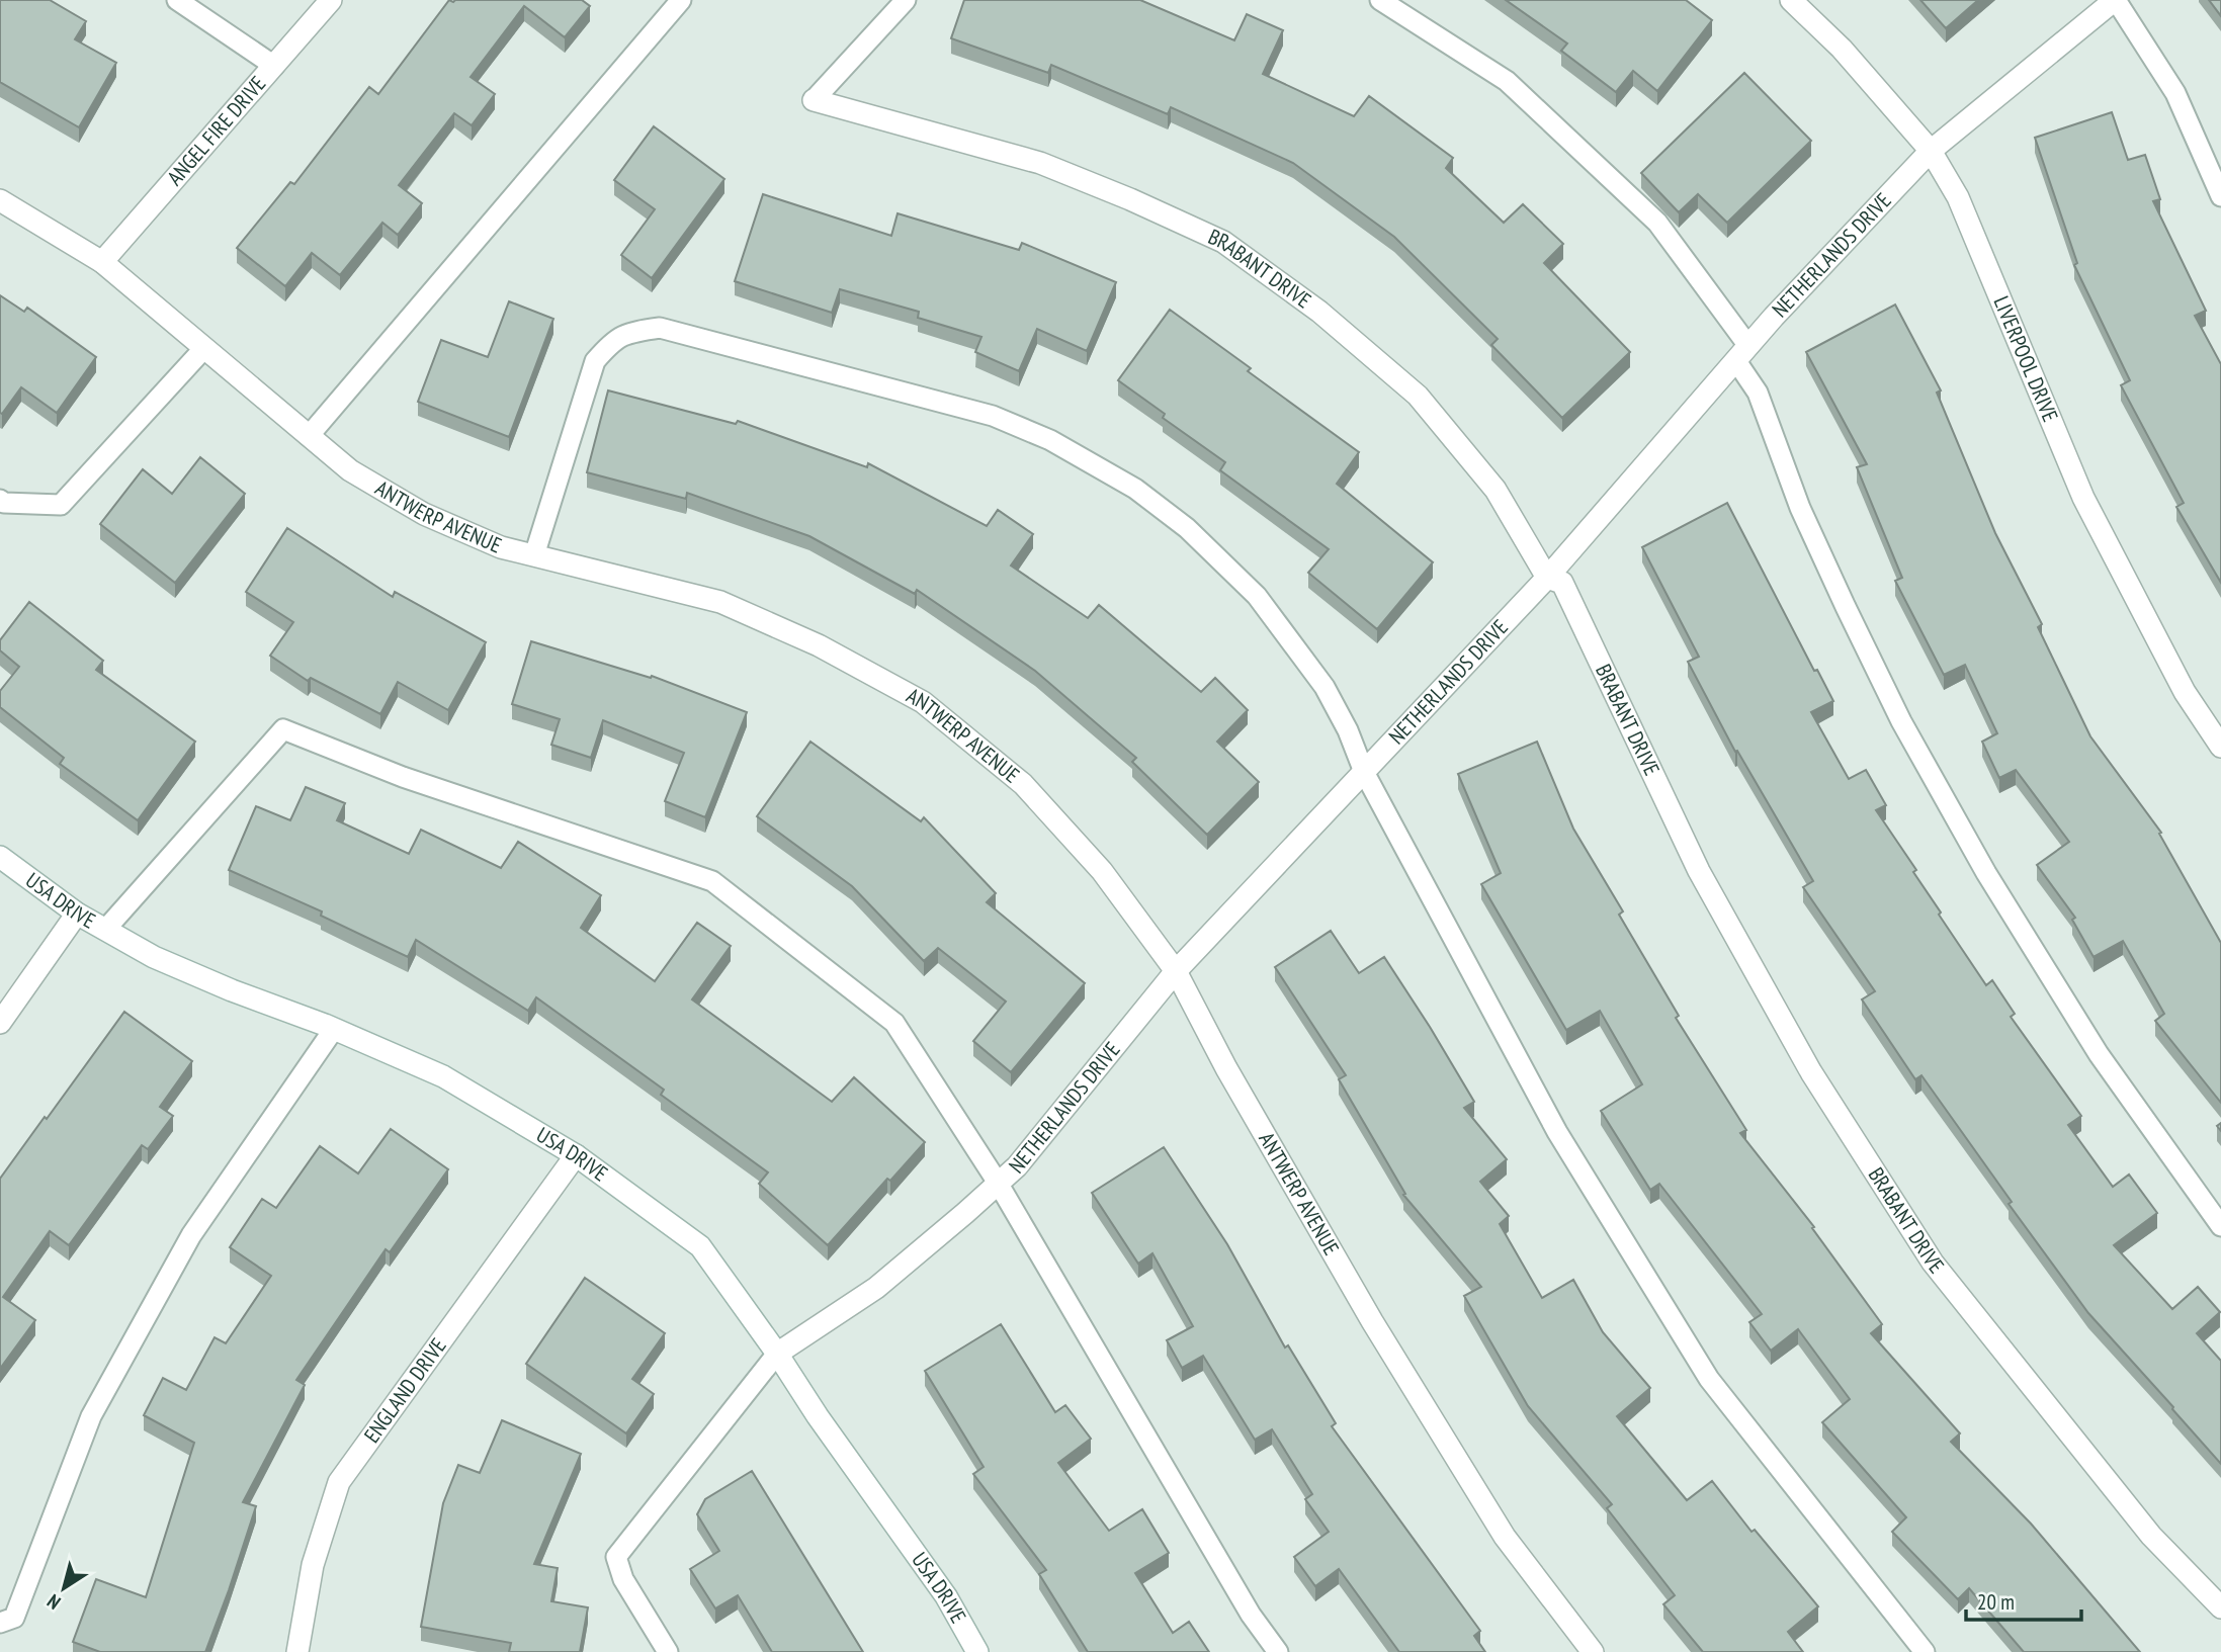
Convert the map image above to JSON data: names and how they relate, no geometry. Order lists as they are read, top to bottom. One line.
{"streets":{"street":["ANGEL FIRE DRIVE","NETHERLANDS DRIVE","BRABANT DRIVE","LIVERPOOL DRIVE","ANTWERP AVENUE","USA DRIVE","ENGLAND DRIVE"]},"crossings":[["ANGEL FIRE DRIVE","ANTWERP AVENUE"],["NETHERLANDS DRIVE","BRABANT DRIVE"],["NETHERLANDS DRIVE","LIVERPOOL DRIVE"],["NETHERLANDS DRIVE","ANTWERP AVENUE"],["NETHERLANDS DRIVE","USA DRIVE"],["USA DRIVE","ENGLAND DRIVE"]],"scale_bar":"20 m","north":"bottom left"}
